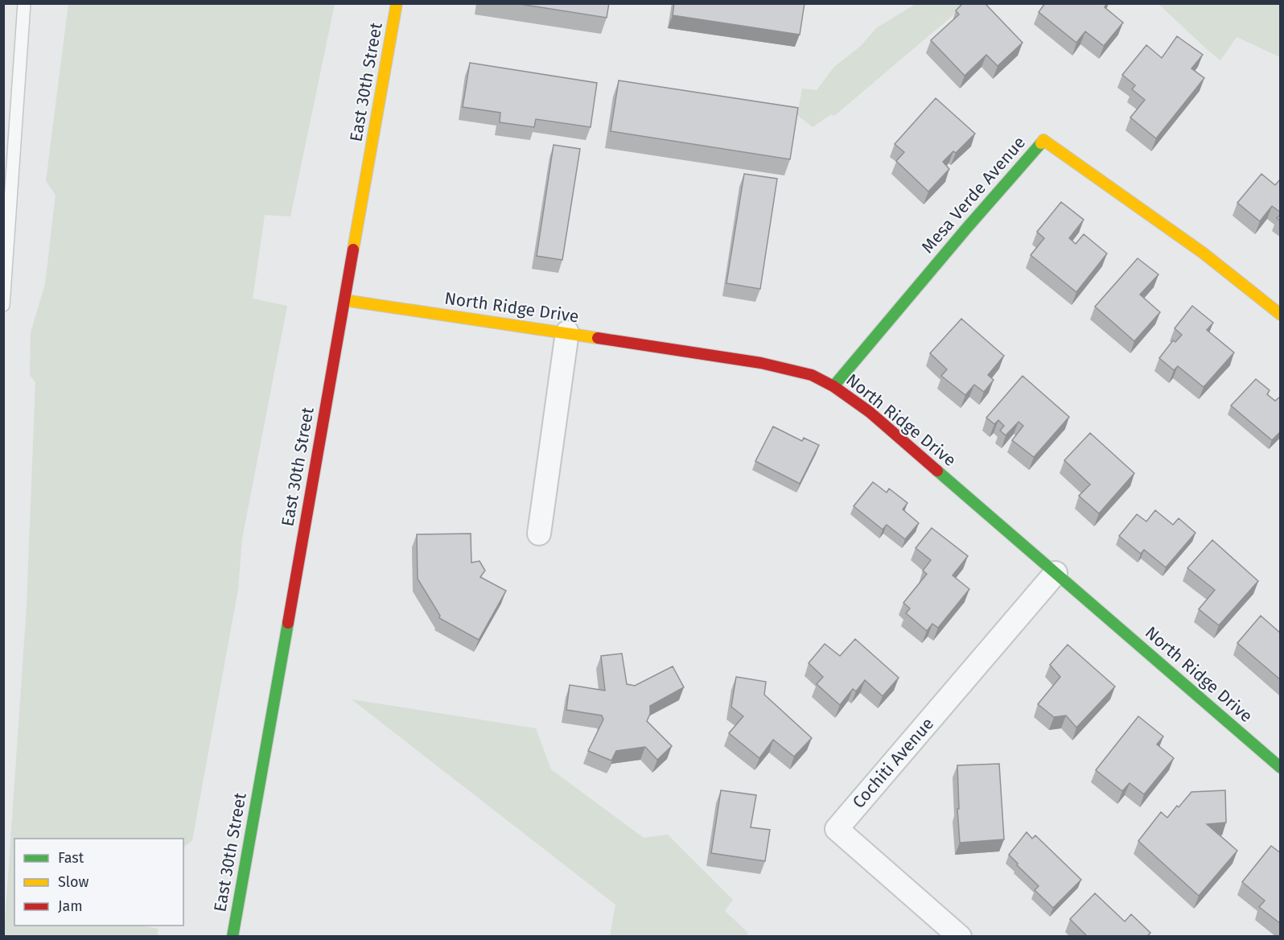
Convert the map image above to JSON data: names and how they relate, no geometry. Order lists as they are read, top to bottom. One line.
{"streets":{"street":["East 30th Street","Mesa Verde Avenue","North Ridge Drive","Cochiti Avenue"]},"crossings":[["East 30th Street","North Ridge Drive"],["Mesa Verde Avenue","North Ridge Drive"],["North Ridge Drive","Cochiti Avenue"]],"legend":["Fast","Slow","Jam"]}
